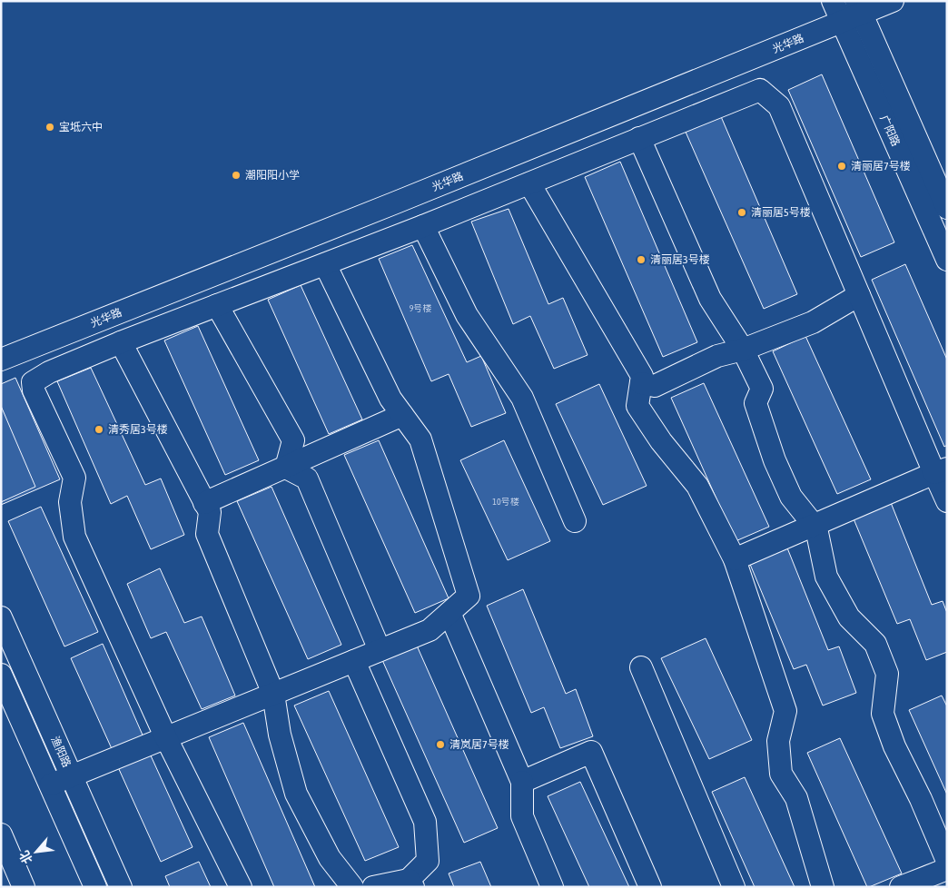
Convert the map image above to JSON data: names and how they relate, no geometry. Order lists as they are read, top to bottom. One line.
{"streets":{"street":["光华路","广阳路","渔阳路"]},"crossings":[["光华路","广阳路"]],"places":["宝坻六中","清丽居7号楼","潮阳阳小学","清丽居5号楼","清丽居3号楼","清秀居3号楼","清岚居7号楼"],"house_numbers":["9号楼","10号楼"],"north":"bottom left"}
